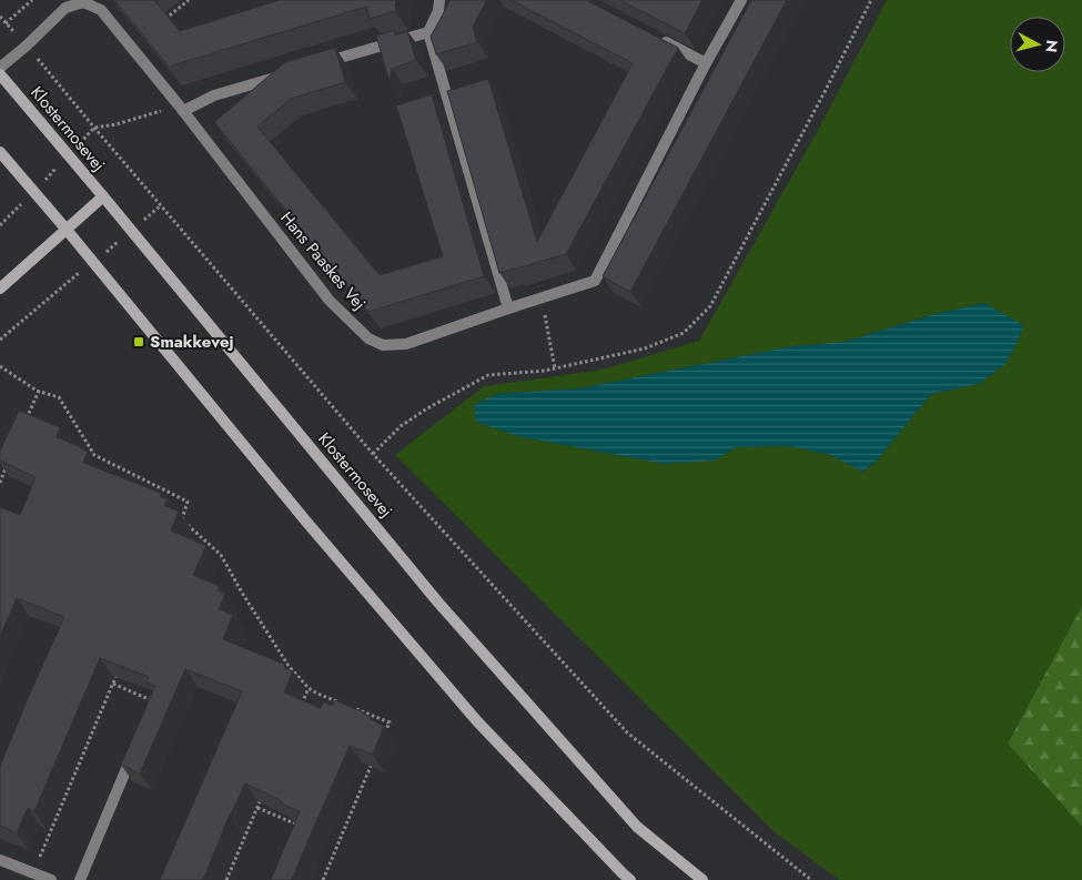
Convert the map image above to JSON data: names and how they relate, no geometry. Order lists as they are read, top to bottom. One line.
{"streets":{"main road":["Klostermosevej"],"street":["Hans Paaskes Vej"]},"places":{"transit":["Smakkevej"]},"north":"right"}
